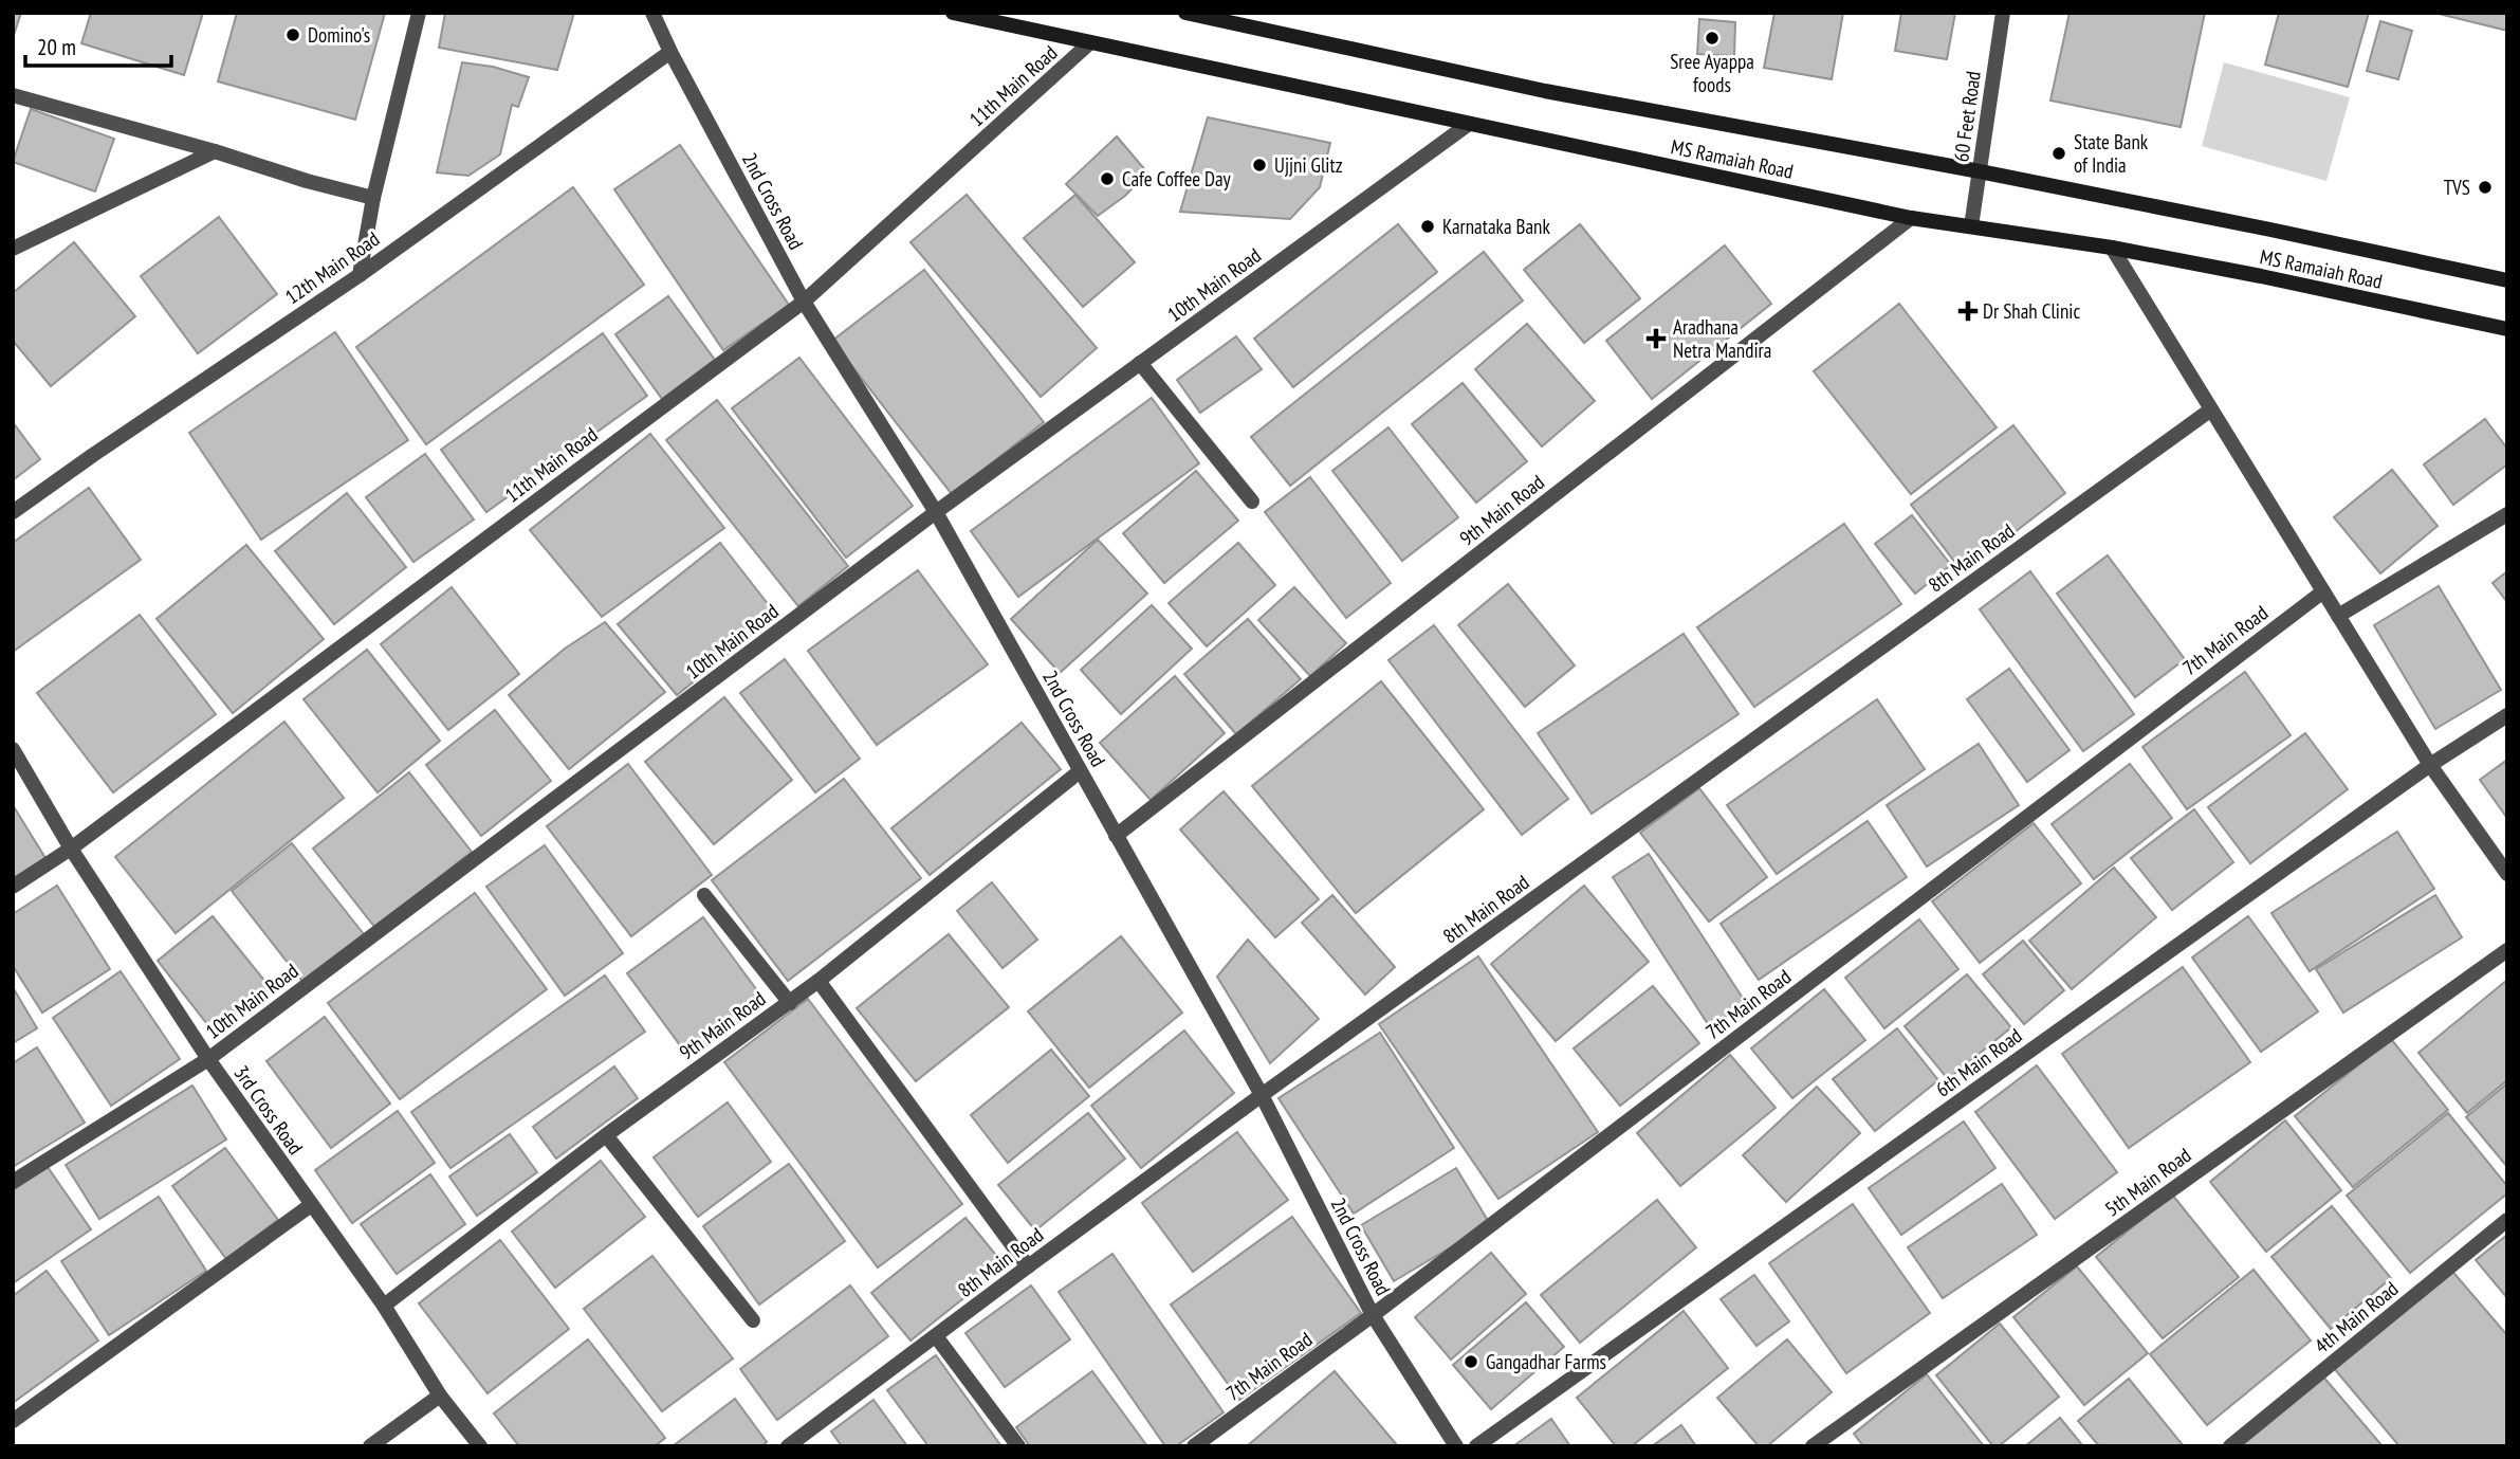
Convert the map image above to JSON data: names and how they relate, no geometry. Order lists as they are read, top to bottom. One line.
{"streets":{"main road":["MS Ramaiah Road"],"street":["11th Main Road","60 Feet Road","2nd Cross Road","12th Main Road","10th Main Road","9th Main Road","8th Main Road","7th Main Road","6th Main Road","3rd Cross Road","5th Main Road","4th Main Road"]},"crossings":[["11th Main Road","MS Ramaiah Road"],["11th Main Road","2nd Cross Road"],["11th Main Road","3rd Cross Road"],["60 Feet Road","MS Ramaiah Road"],["MS Ramaiah Road","10th Main Road"],["MS Ramaiah Road","9th Main Road"],["2nd Cross Road","12th Main Road"],["2nd Cross Road","10th Main Road"],["2nd Cross Road","9th Main Road"],["2nd Cross Road","8th Main Road"],["2nd Cross Road","7th Main Road"],["10th Main Road","3rd Cross Road"],["9th Main Road","3rd Cross Road"]],"places":{"other":["Domino's","Sree Ayappa foods","State Bank of India","Ujjni Glitz","Cafe Coffee Day","TVS","Karnataka Bank","Gangadhar Farms"],"health":["Dr Shah Clinic","Aradhana Netra Mandira"]},"scale_bar":"20 m"}
